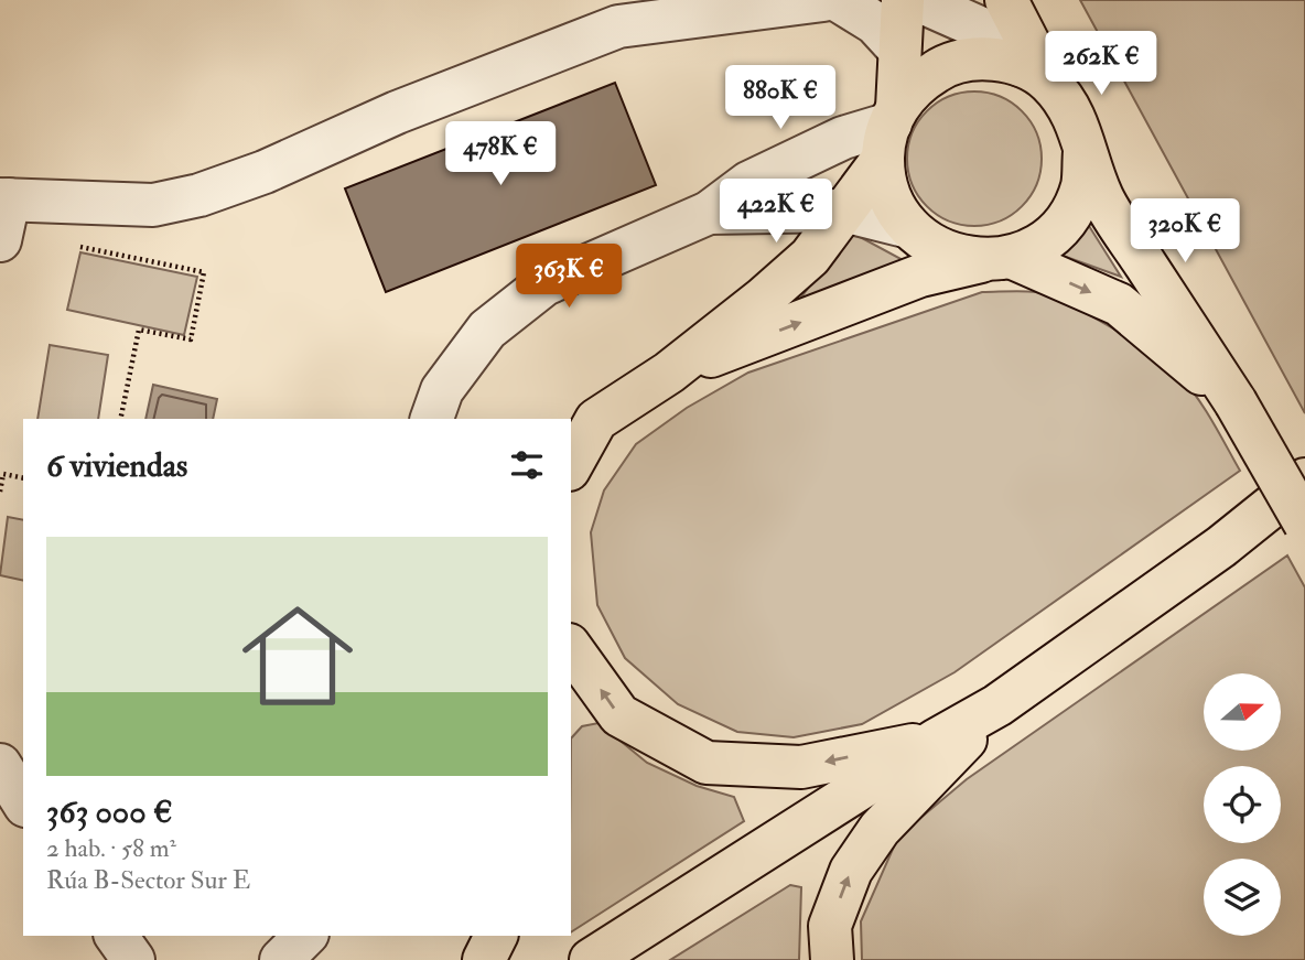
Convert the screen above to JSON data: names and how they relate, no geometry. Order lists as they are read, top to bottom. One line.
{"north":"right","page":{"price":["262K €","880K €","478K €","422K €","320K €","363K €"],"heading":"6 viviendas","list":[{"name":"363 000 €","note":"2 hab. · 58 m² · Rúa B-Sector Sur E"}]}}
